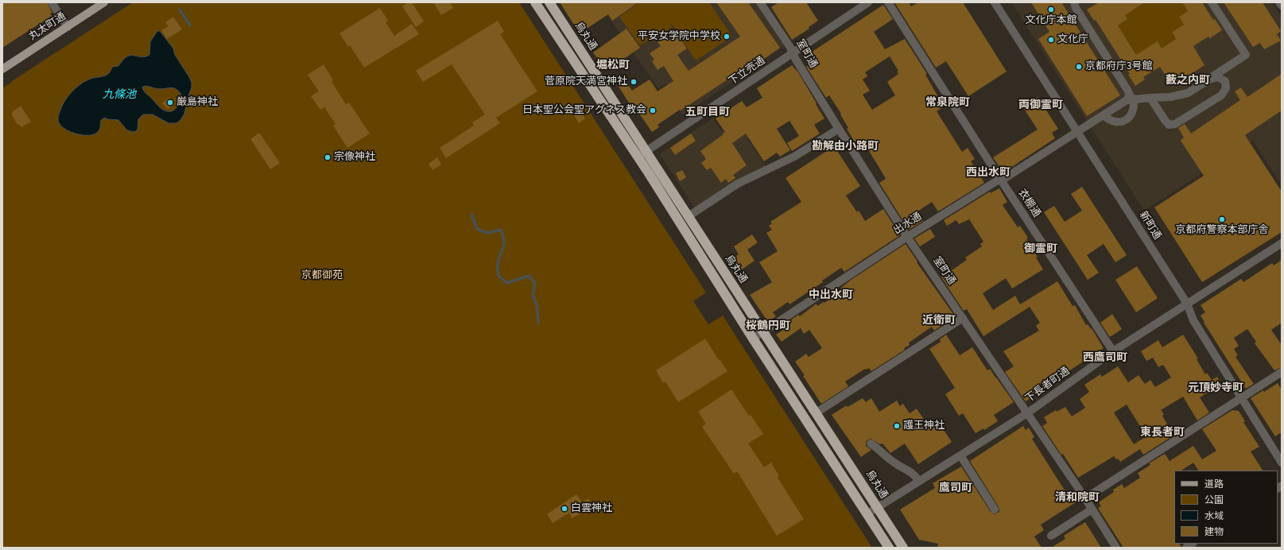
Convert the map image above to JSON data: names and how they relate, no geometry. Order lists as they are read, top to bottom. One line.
{"streets":{"highway":["烏丸通"],"main road":["丸太町通"],"street":["室町通","下立売通","衣棚通","出水通","新町通","下長者町通"]},"crossings":[["烏丸通","下立売通"],["烏丸通","出水通"],["烏丸通","下長者町通"],["室町通","下立売通"],["室町通","出水通"],["室町通","下長者町通"],["衣棚通","出水通"],["衣棚通","下長者町通"],["出水通","新町通"],["新町通","下長者町通"]],"districts":["堀松町","藪之内町","常泉院町","両御霊町","五町目町","勘解由小路町","西出水町","御霊町","中出水町","近衛町","桜鶴円町","西鷹司町","元頂妙寺町","東長者町","鷹司町","清和院町"],"water":["九條池"],"parks":["京都御苑"],"places":["文化庁本館","平安女学院中学校","文化庁","京都府庁3号館","菅原院天満宮神社","厳島神社","日本聖公会聖アグネス教会","宗像神社","京都府警察本部庁舎","護王神社","白雲神社"],"legend":["道路","公園","水域","建物"]}
